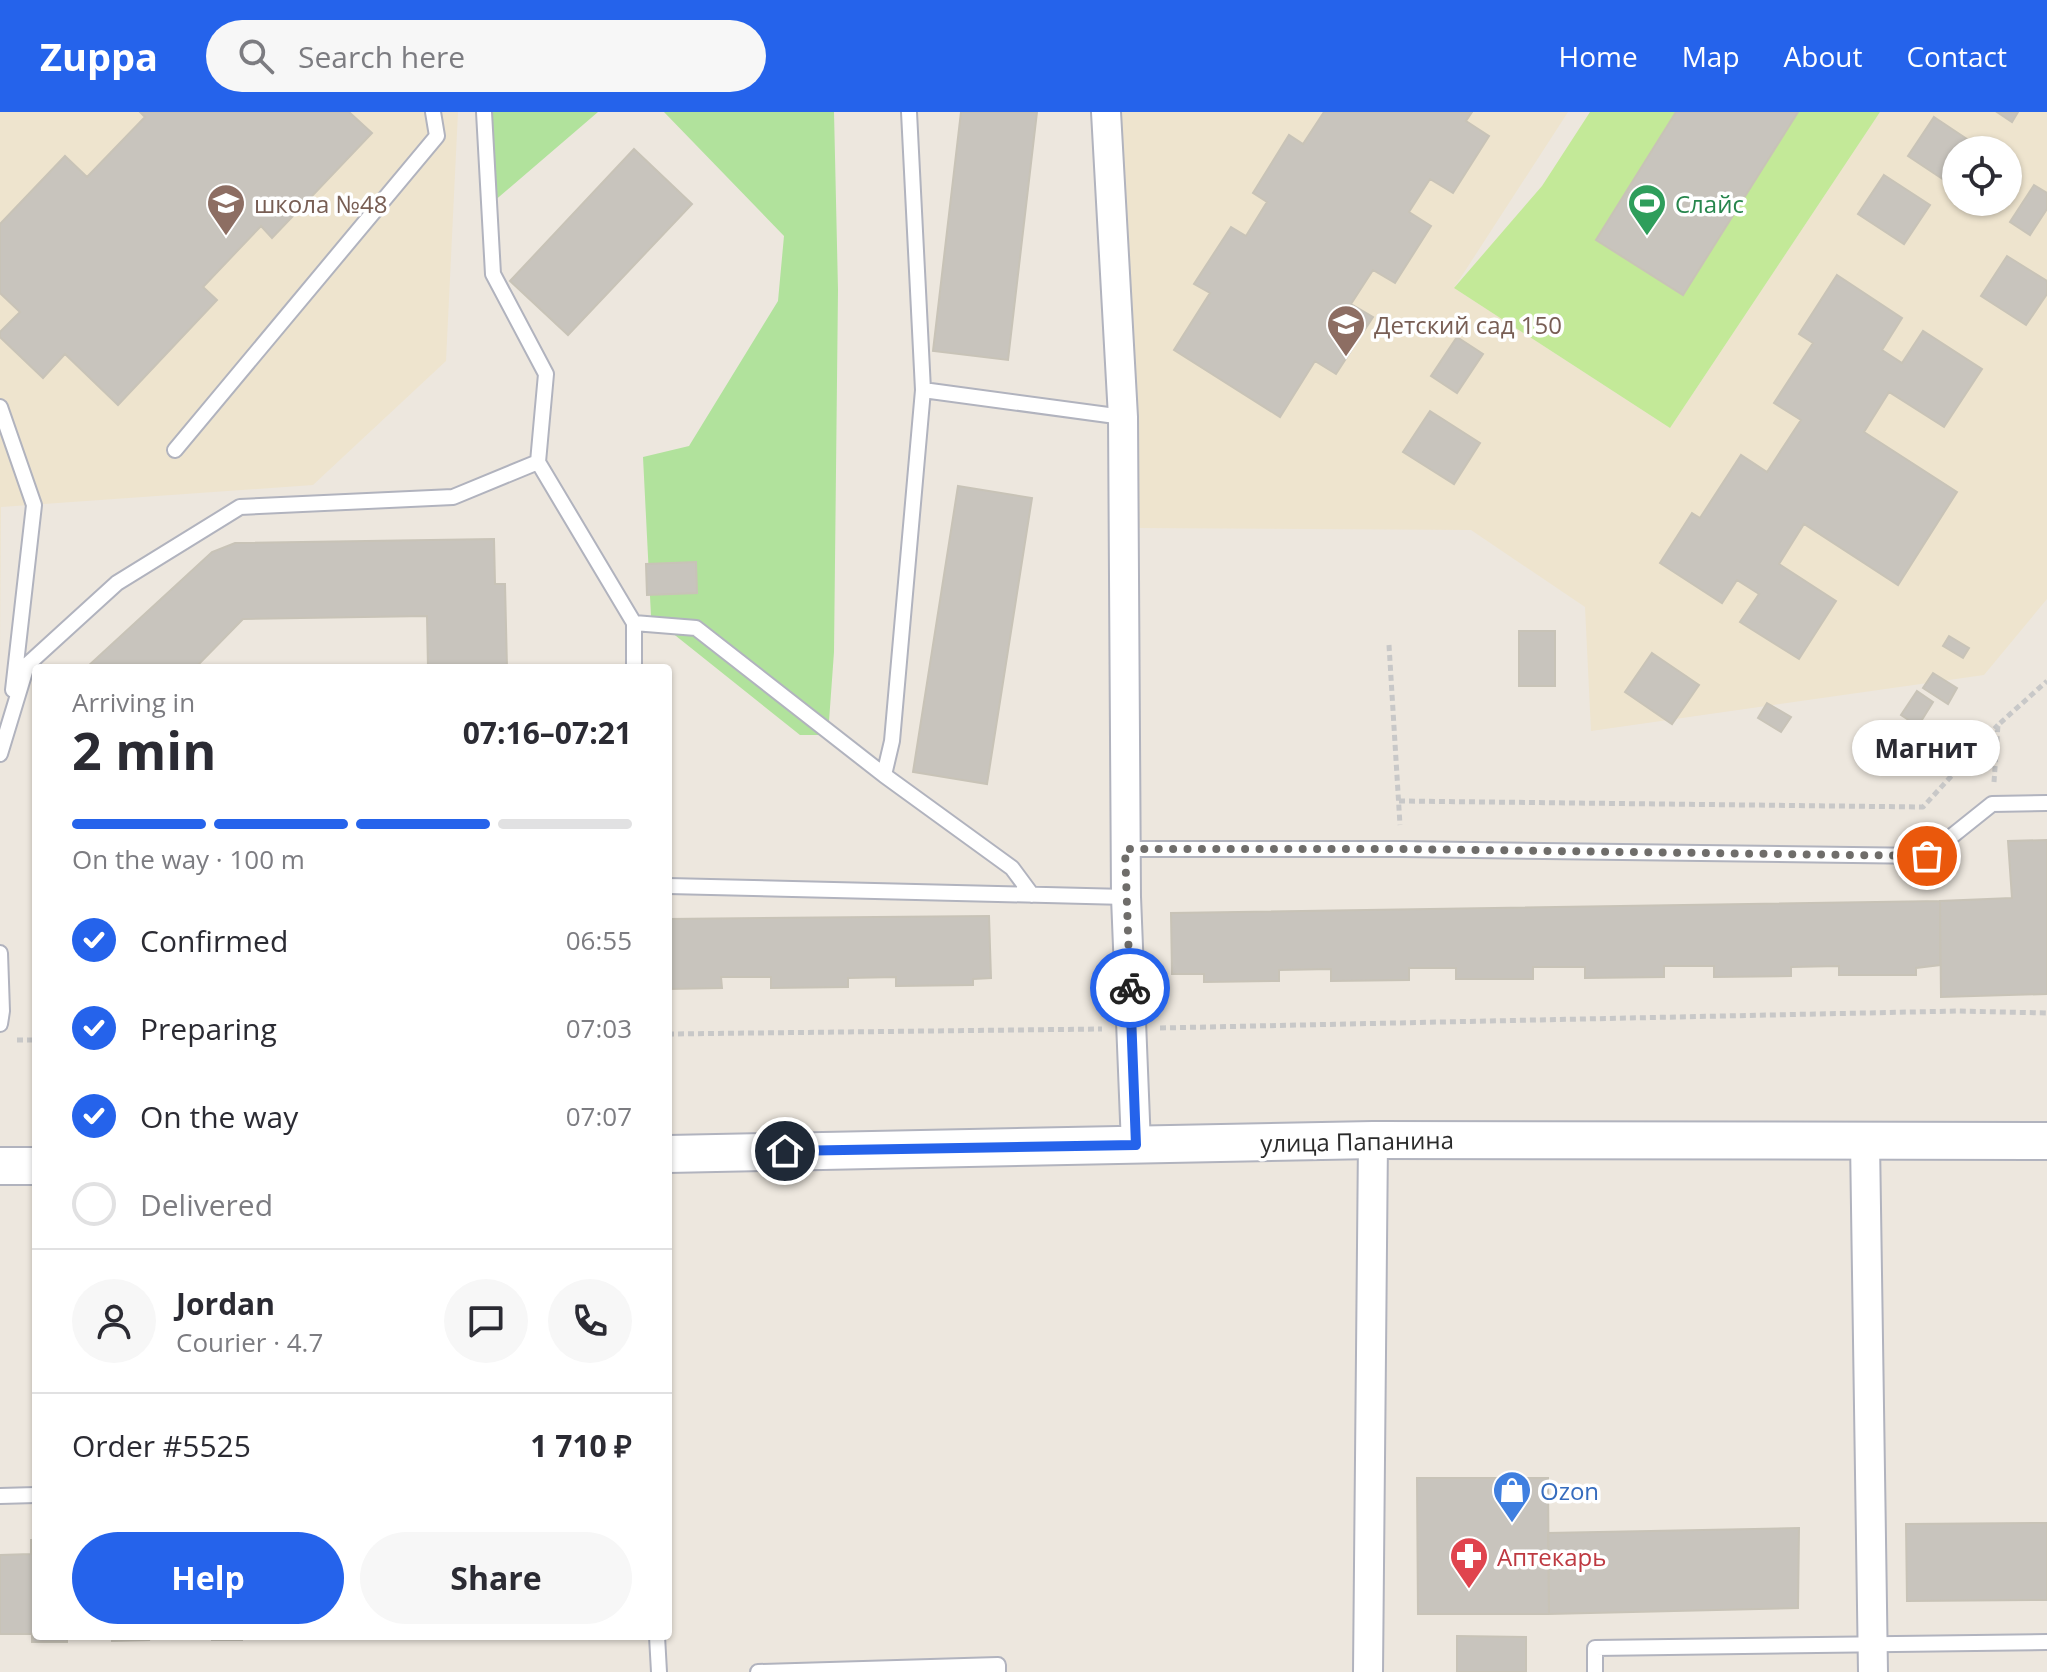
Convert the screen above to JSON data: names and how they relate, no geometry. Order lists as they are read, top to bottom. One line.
{"streets":{"street":["улица Папанина"]},"places":{"school or university":["школа №48","Детский сад 150"],"sports":["Слайс"],"other":["Магнит"],"shop":["Ozon"],"pharmacy":["Аптекарь"]},"page":{"header":"Zuppa","search":"Search here","nav":["Home","Map","About","Contact"],"heading":["2 min","Arriving in","07:16–07:21"],"panel":["Jordan","Courier · 4.7","Order #5525","1 710 ₽"],"bubble":"Магнит","bar":"On the way · 100 m","list":[["Confirmed","06:55"],["Preparing","07:03"],["On the way","07:07"],"Delivered"],"buttons":["Help","Share"]}}
